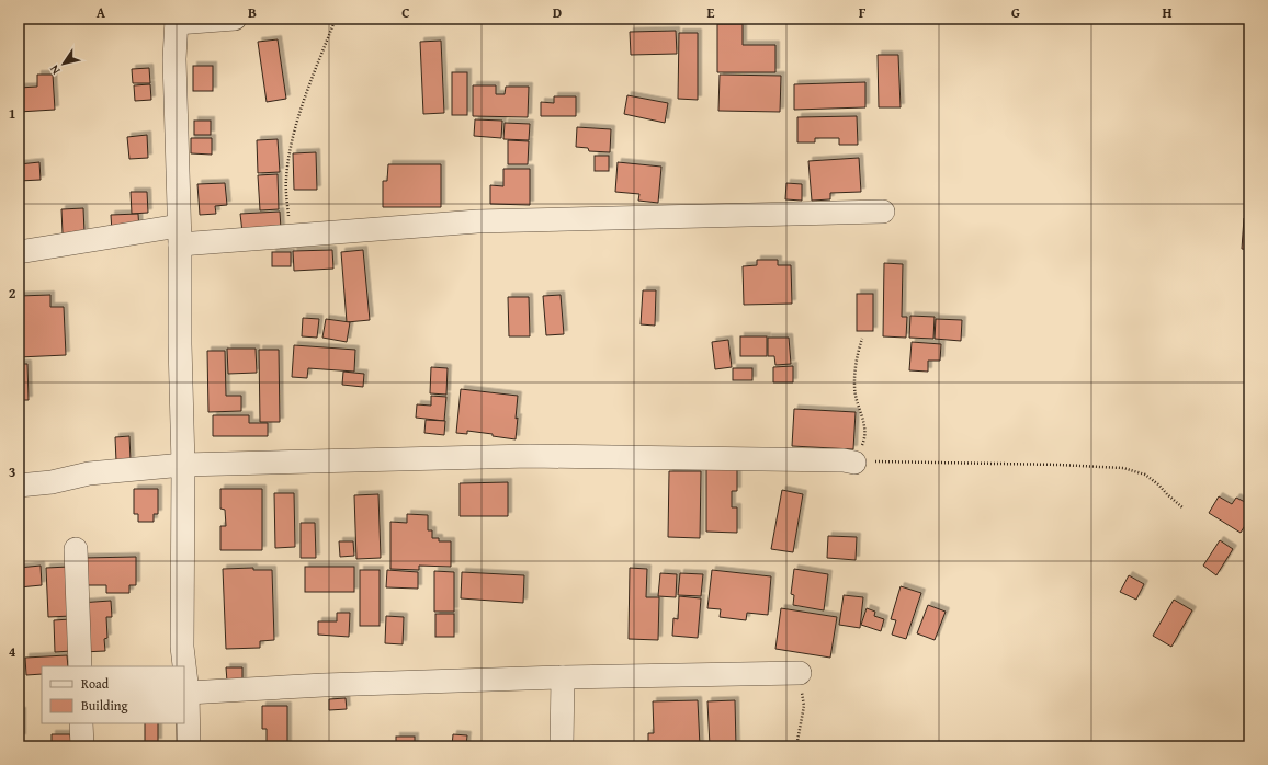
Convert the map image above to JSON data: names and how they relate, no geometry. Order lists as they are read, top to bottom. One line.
{"legend":["Road","Building"],"north":"bottom left","grid":{"columns":["A","B","C","D","E","F","G","H"],"rows":["1","2","3","4"]}}
